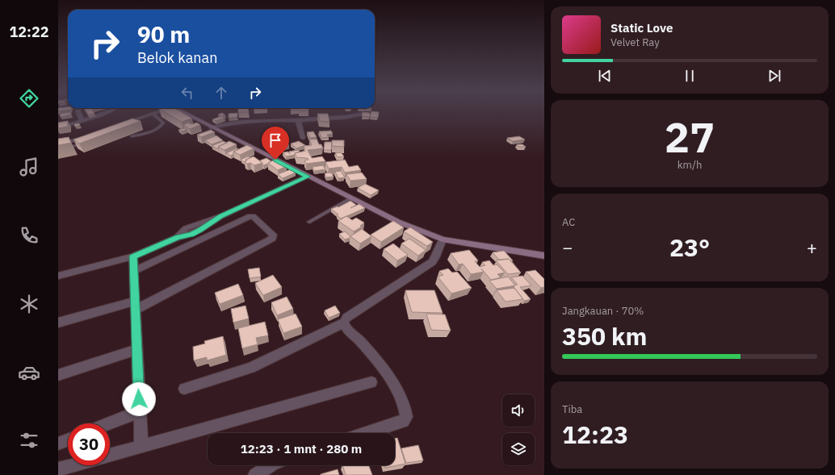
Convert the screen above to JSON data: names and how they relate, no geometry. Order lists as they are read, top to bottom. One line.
{"page":{"tabs":"12:22","turn":["90 m","Belok kanan"],"song":["Static Love","Velvet Ray"],"tile":[["27","km/h"],"AC",["Jangkauan · 70%","350 km"],["Tiba","12:23"]],"heat":["−","23°","+"],"limit":"30","trip":"12:23 · 1 mnt · 280 m"}}
